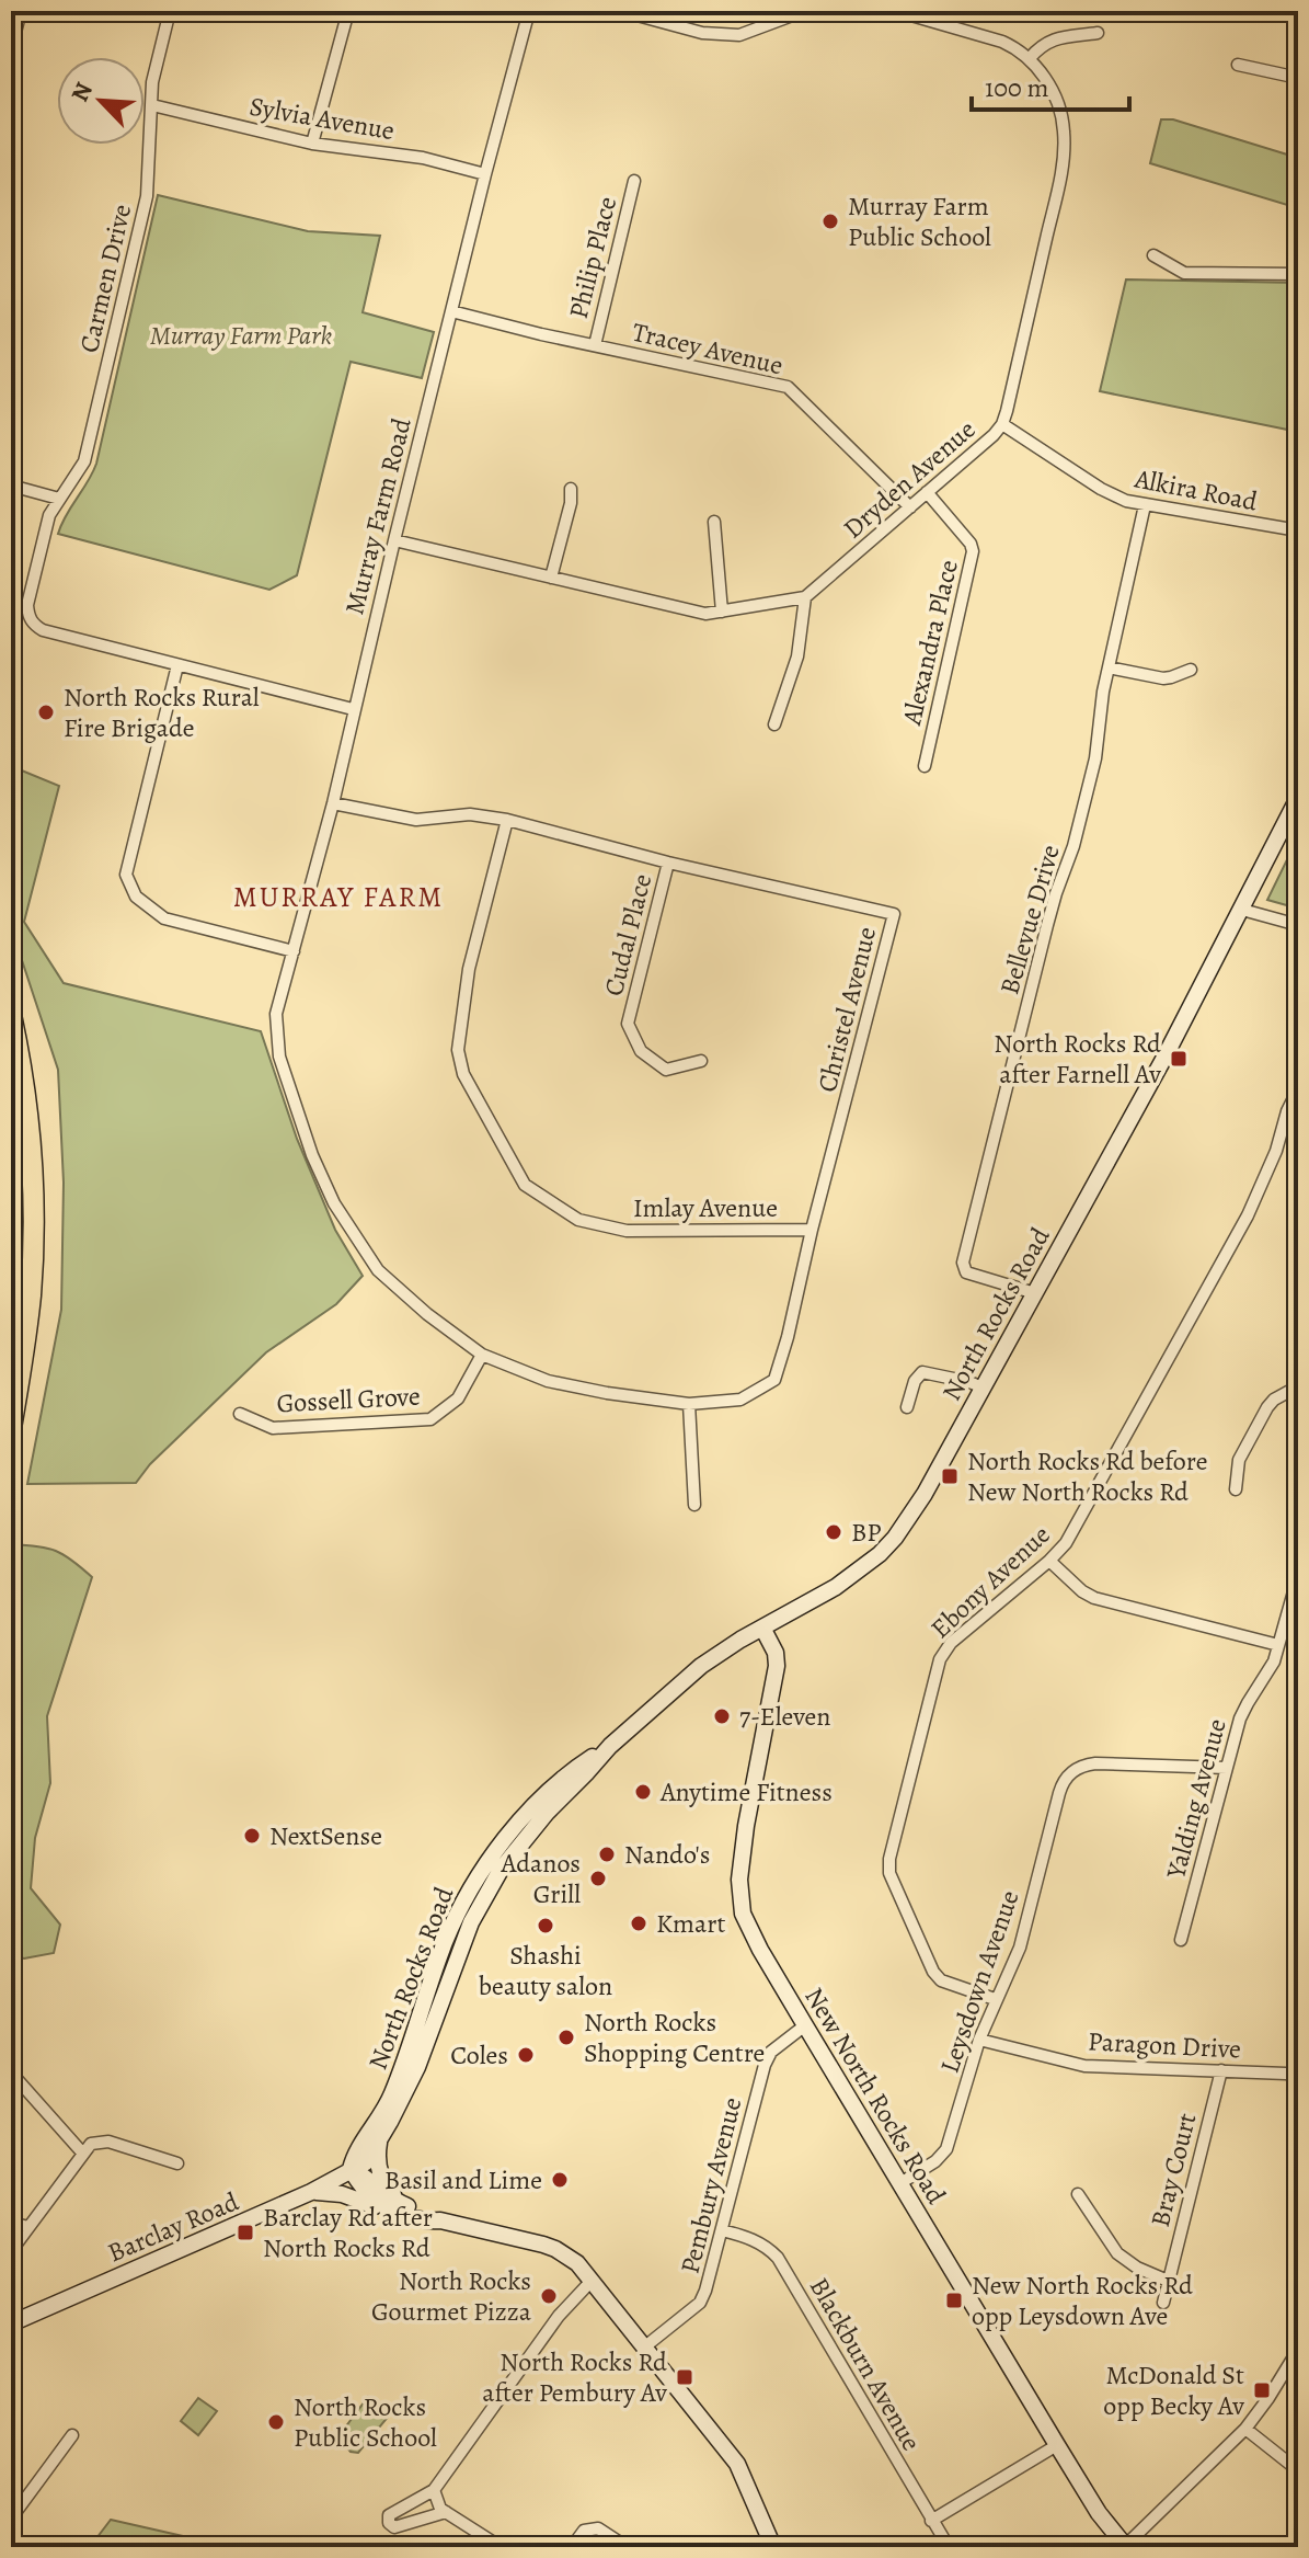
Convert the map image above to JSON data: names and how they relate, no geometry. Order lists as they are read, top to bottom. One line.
{"streets":{"main road":["North Rocks Road","New North Rocks Road","Barclay Road"],"street":["Sylvia Avenue","Philip Place","Carmen Drive","Tracey Avenue","Dryden Avenue","Alkira Road","Murray Farm Road","Alexandra Place","Bellevue Drive","Cudal Place","Christel Avenue","Imlay Avenue","Gossell Grove","Ebony Avenue","Yalding Avenue","Leysdown Avenue","Paragon Drive","Bray Court","Pembury Avenue","Blackburn Avenue"]},"crossings":[["Sylvia Avenue","Carmen Drive"],["Sylvia Avenue","Murray Farm Road"],["Philip Place","Tracey Avenue"],["Tracey Avenue","Dryden Avenue"],["Tracey Avenue","Murray Farm Road"],["Dryden Avenue","Alkira Road"],["Dryden Avenue","Alexandra Place"],["Alkira Road","Bellevue Drive"],["Murray Farm Road","Christel Avenue"],["Bellevue Drive","North Rocks Road"],["Cudal Place","Christel Avenue"],["Christel Avenue","Imlay Avenue"],["Christel Avenue","Gossell Grove"],["North Rocks Road","New North Rocks Road"],["North Rocks Road","Barclay Road"],["Ebony Avenue","Leysdown Avenue"],["Yalding Avenue","Leysdown Avenue"],["Leysdown Avenue","Paragon Drive"],["Leysdown Avenue","New North Rocks Road"],["Paragon Drive","Bray Court"],["New North Rocks Road","Pembury Avenue"],["Pembury Avenue","Blackburn Avenue"]],"districts":["MURRAY FARM"],"parks":["Murray Farm Park"],"places":{"other":["Murray Farm Public School","North Rocks Rural Fire Brigade","BP","7-Eleven","Anytime Fitness","NextSense","Nando's","Adanos Grill","Kmart","Shashi beauty salon","North Rocks Shopping Centre","Coles","Basil and Lime","North Rocks Gourmet Pizza","North Rocks Public School"],"transit":["North Rocks Rd after Farnell Av","North Rocks Rd before New North Rocks Rd","Barclay Rd after North Rocks Rd","New North Rocks Rd opp Leysdown Ave","North Rocks Rd after Pembury Av","McDonald St opp Becky Av"]},"scale_bar":"100 m","north":"top left"}
